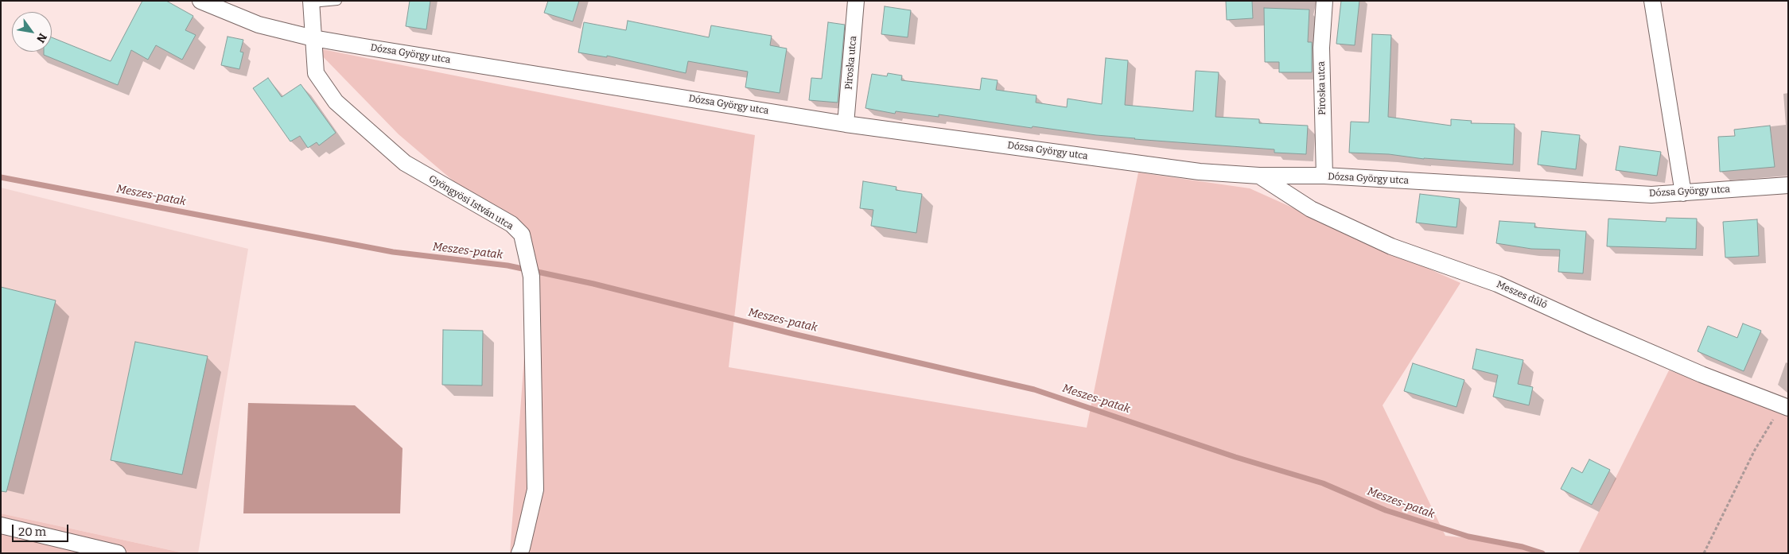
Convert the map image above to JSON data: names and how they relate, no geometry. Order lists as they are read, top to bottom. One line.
{"streets":{"street":["Dózsa György utca","Piroska utca","Gyöngyösi István utca","Meszes dűlő"]},"crossings":[["Dózsa György utca","Piroska utca"],["Dózsa György utca","Gyöngyösi István utca"],["Dózsa György utca","Meszes dűlő"]],"water":["Meszes-patak"],"scale_bar":"20 m","north":"bottom right"}
